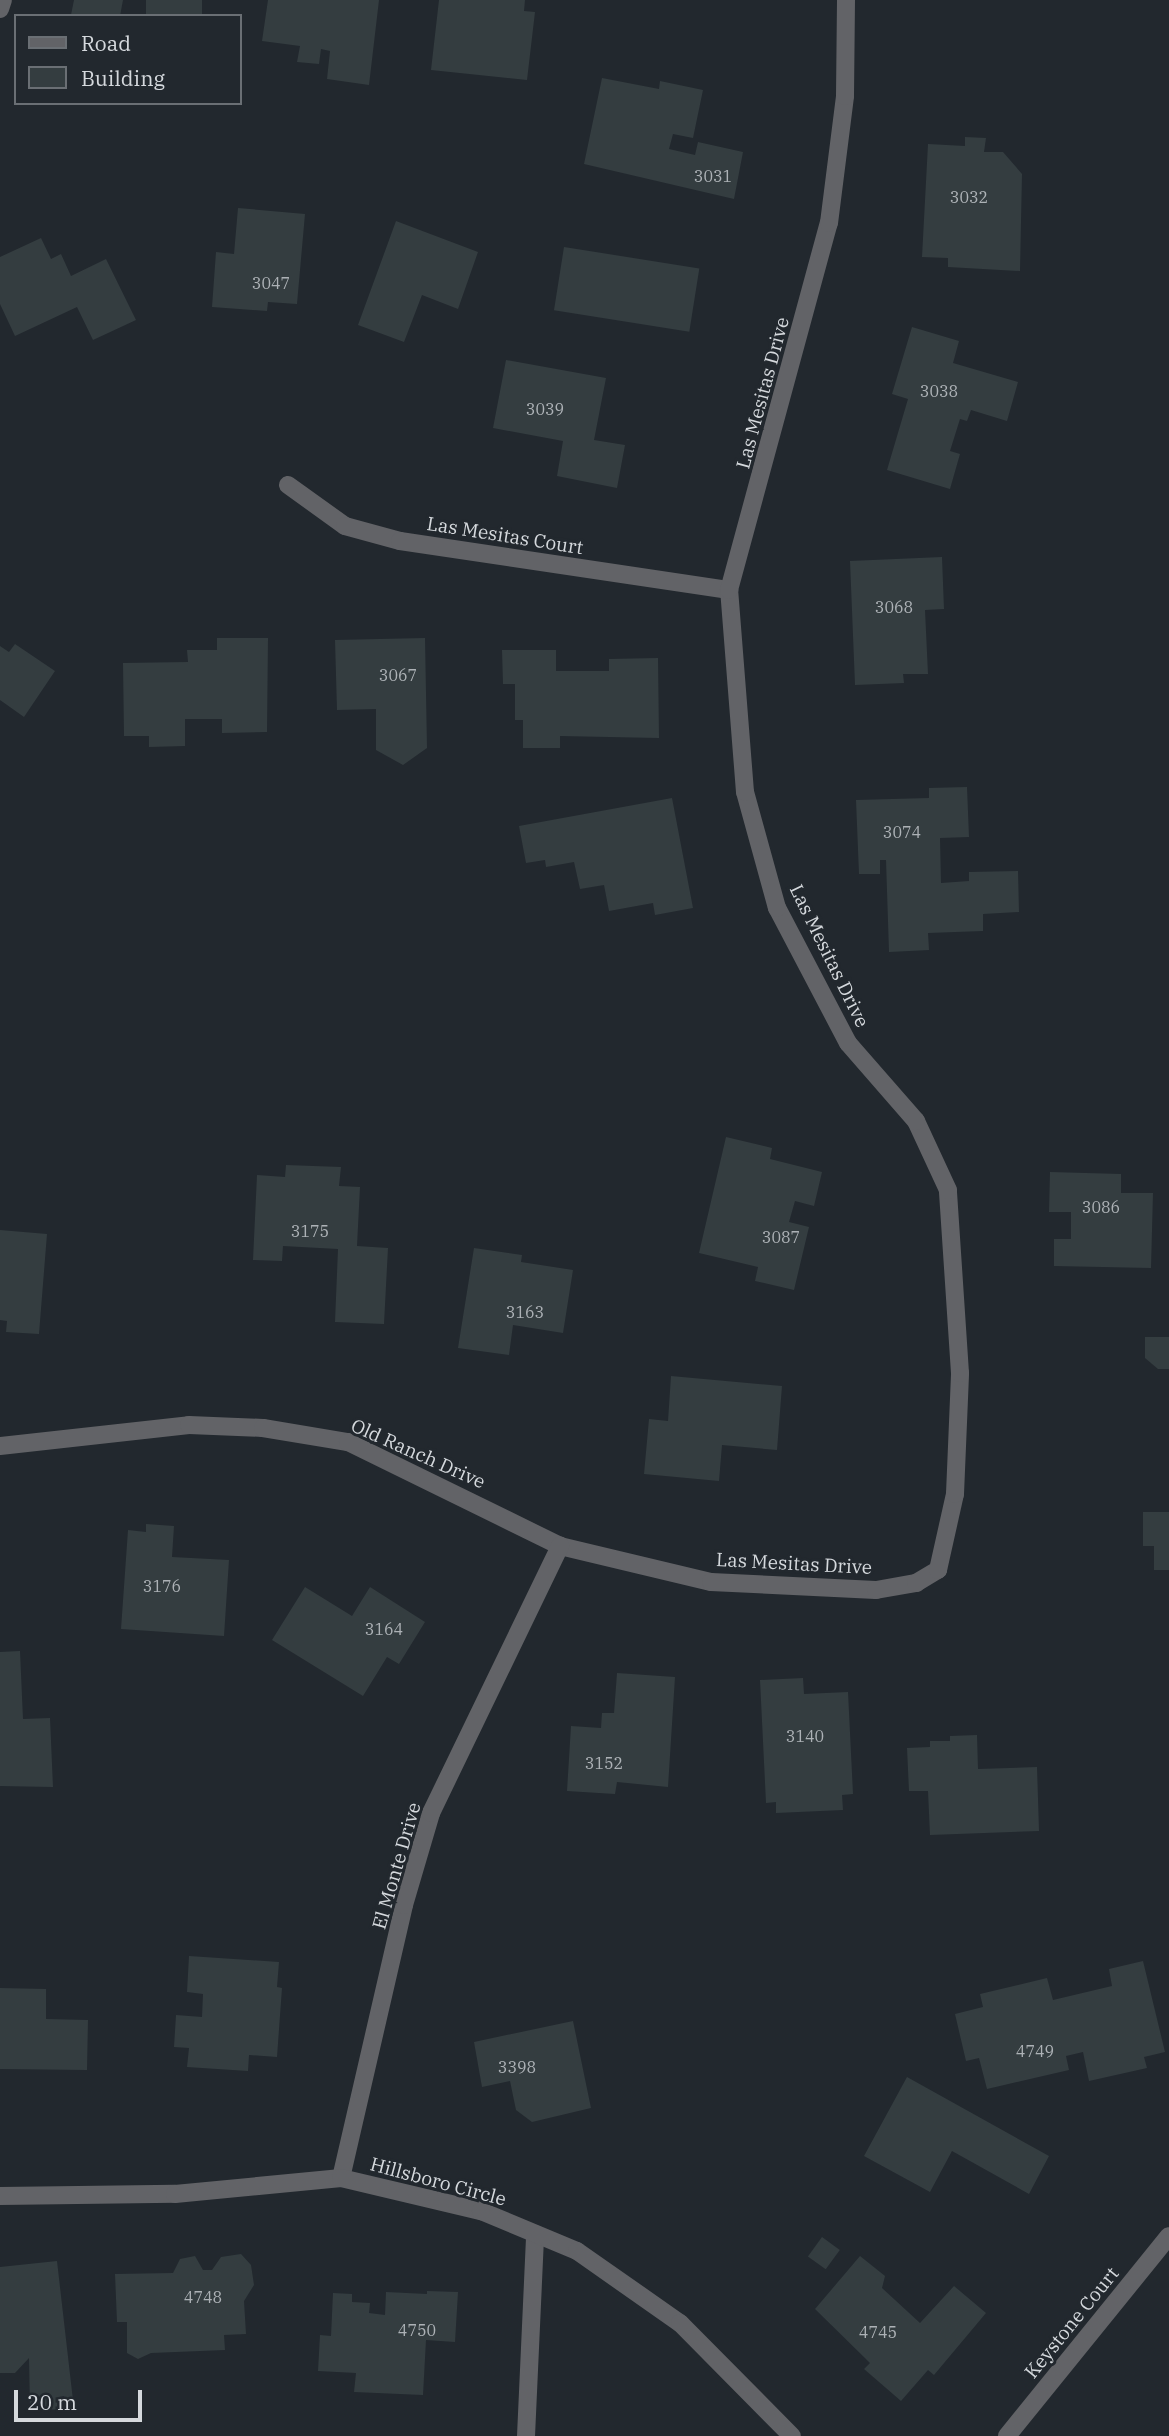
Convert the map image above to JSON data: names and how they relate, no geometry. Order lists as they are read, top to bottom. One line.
{"streets":{"street":["Las Mesitas Drive","Las Mesitas Court","Old Ranch Drive","El Monte Drive","Hillsboro Circle","Keystone Court"]},"crossings":[["Las Mesitas Drive","Las Mesitas Court"],["Las Mesitas Drive","Old Ranch Drive"],["Las Mesitas Drive","El Monte Drive"],["Old Ranch Drive","El Monte Drive"],["El Monte Drive","Hillsboro Circle"]],"house_numbers":["3031","3032","3047","3038","3039","3068","3067","3074","3086","3175","3087","3163","3176","3164","3140","3152","4749","3398","4748","4750","4745"],"legend":["Road","Building"],"scale_bar":"20 m"}
